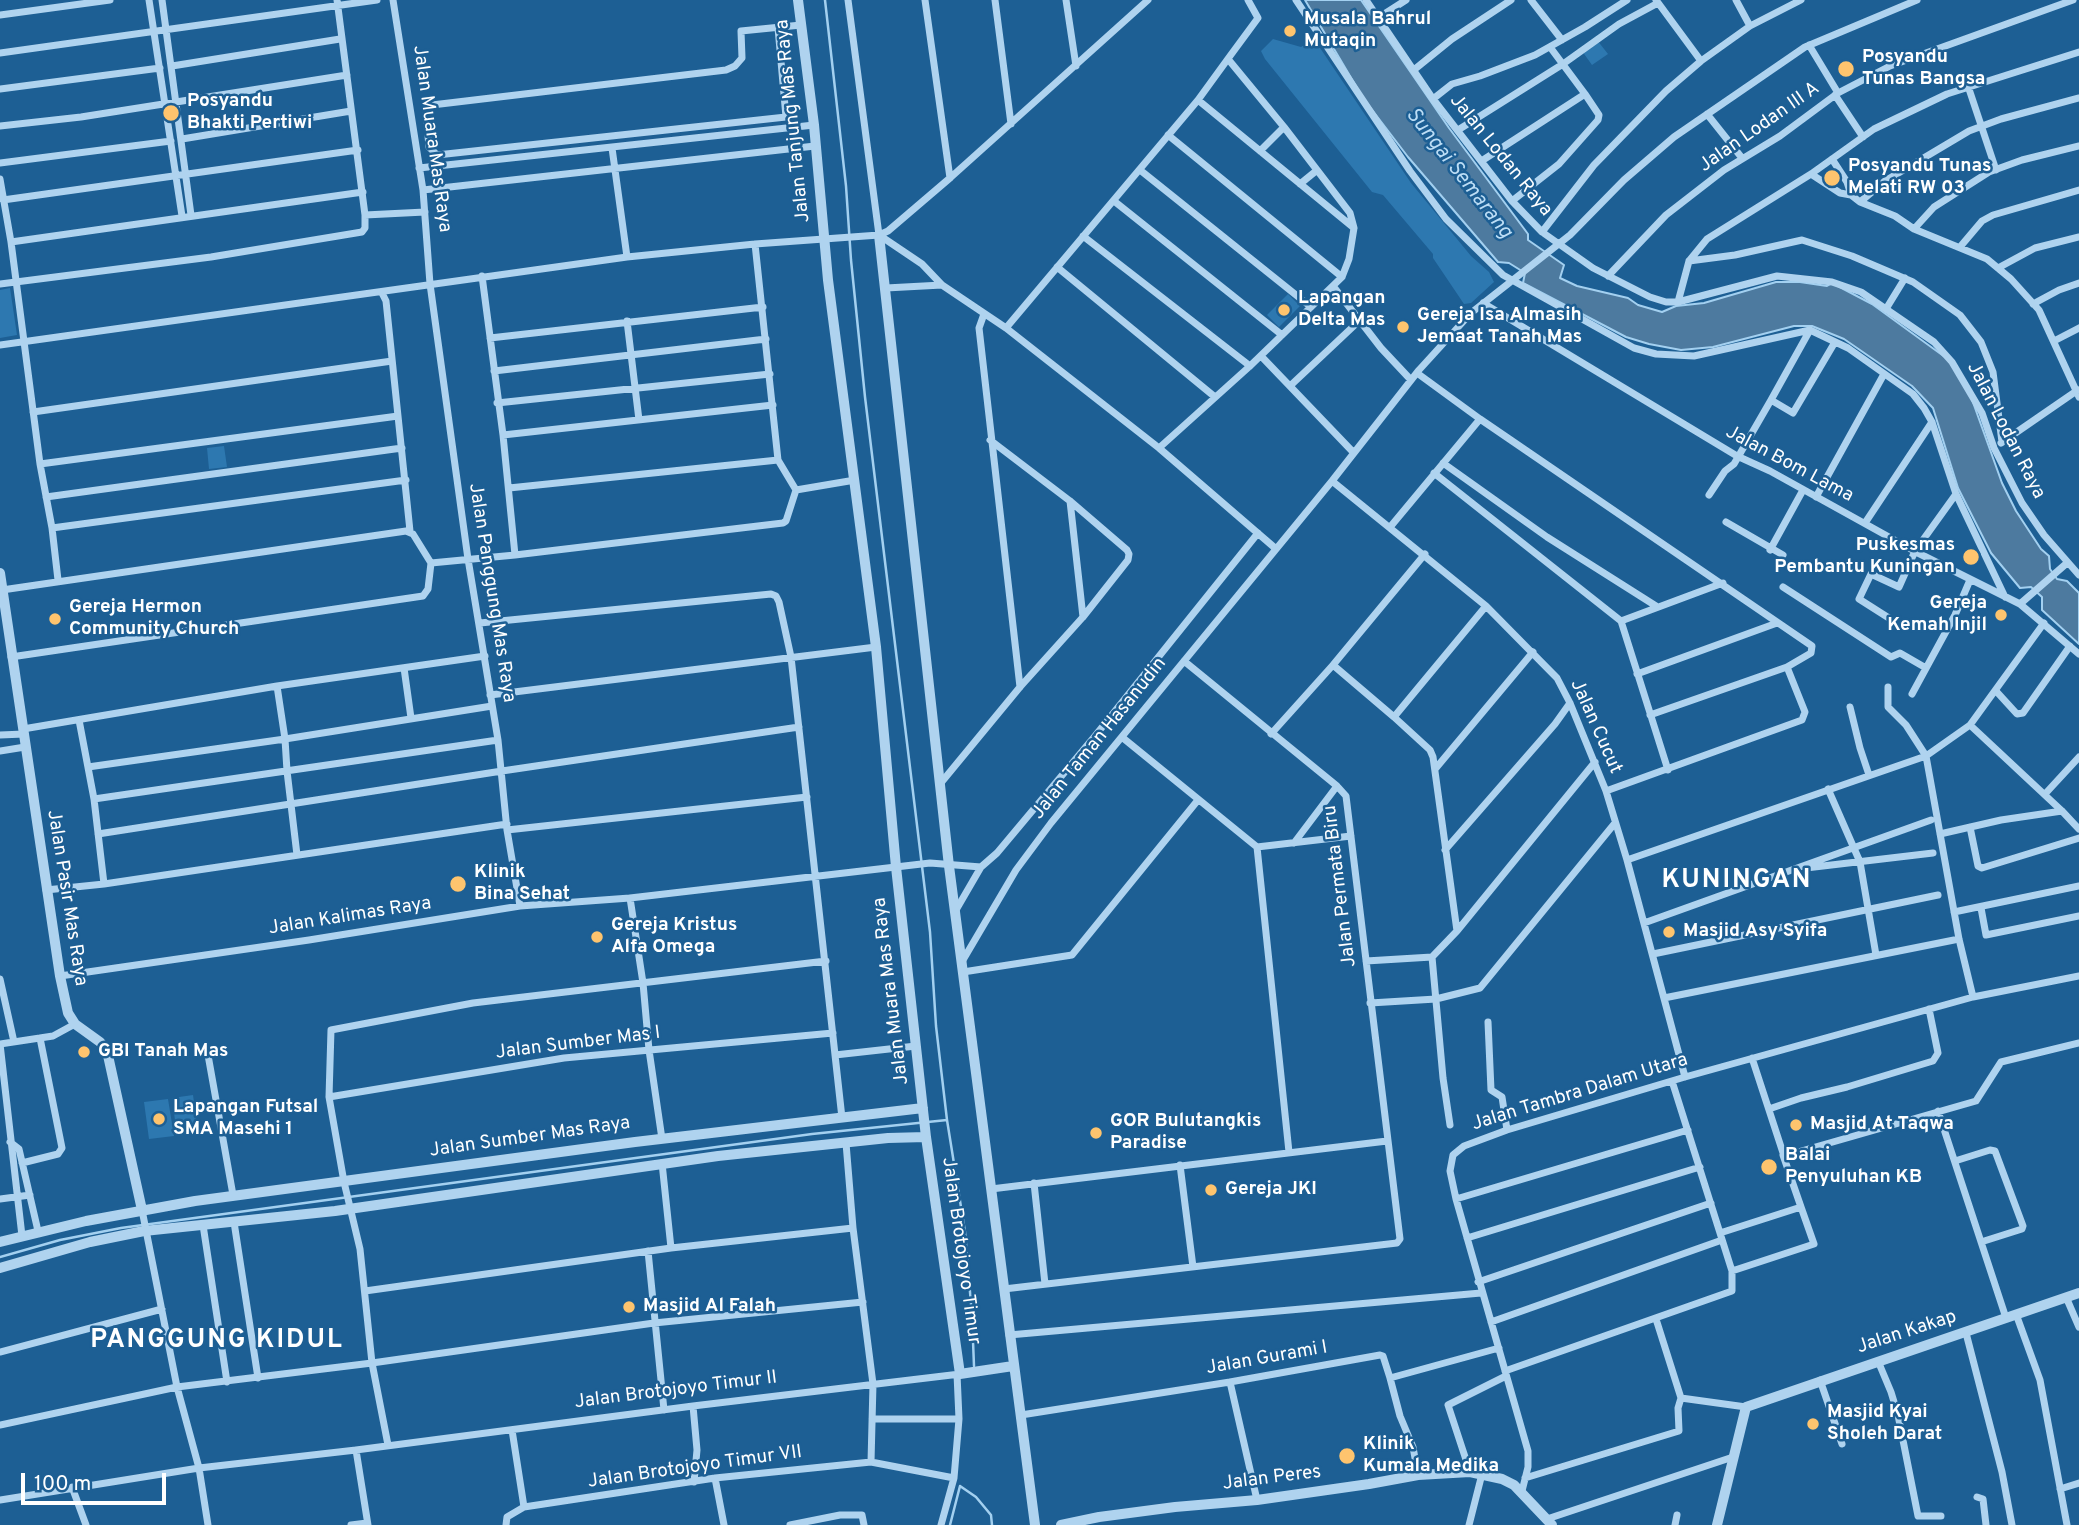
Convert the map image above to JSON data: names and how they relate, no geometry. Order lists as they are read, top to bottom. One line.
{"streets":{"street":["Jalan Tanjung Mas Raya","Jalan Lodan III A","Jalan Muara Mas Raya","Jalan Lodan Raya","Jalan Bom Lama","Jalan Panggung Mas Raya","Jalan Cucut","Jalan Taman Hasanudin","Jalan Permata Biru","Jalan Pasir Mas Raya","Jalan Kalimas Raya","Jalan Sumber Mas I","Jalan Tambra Dalam Utara","Jalan Sumber Mas Raya","Jalan Brotojoyo Timur","Jalan Kakap","Jalan Gurami I","Jalan Brotojoyo Timur II","Jalan Brotojoyo Timur VII","Jalan Peres"]},"crossings":[["Jalan Tanjung Mas Raya","Jalan Muara Mas Raya"],["Jalan Lodan III A","Jalan Lodan Raya"],["Jalan Muara Mas Raya","Jalan Panggung Mas Raya"],["Jalan Muara Mas Raya","Jalan Kalimas Raya"],["Jalan Muara Mas Raya","Jalan Sumber Mas Raya"],["Jalan Muara Mas Raya","Jalan Brotojoyo Timur"],["Jalan Lodan Raya","Jalan Taman Hasanudin"],["Jalan Bom Lama","Jalan Taman Hasanudin"],["Jalan Panggung Mas Raya","Jalan Kalimas Raya"],["Jalan Cucut","Jalan Taman Hasanudin"],["Jalan Cucut","Jalan Tambra Dalam Utara"],["Jalan Taman Hasanudin","Jalan Permata Biru"],["Jalan Taman Hasanudin","Jalan Kalimas Raya"],["Jalan Pasir Mas Raya","Jalan Kalimas Raya"],["Jalan Tambra Dalam Utara","Jalan Peres"],["Jalan Brotojoyo Timur","Jalan Brotojoyo Timur II"]],"districts":["KUNINGAN","PANGGUNG KIDUL"],"water":["Sungai Semarang"],"places":["Musala Bahrul Mutaqin","Posyandu Tunas Bangsa","Posyandu Bhakti Pertiwi","Posyandu Tunas Melati RW 03","Lapangan Delta Mas","Gereja Isa Almasih Jemaat Tanah Mas","Puskesmas Pembantu Kuningan","Gereja Kemah Injil","Gereja Hermon Community Church","Klinik Bina Sehat","Masjid Asy Syifa","Gereja Kristus Alfa Omega","GBI Tanah Mas","Lapangan Futsal SMA Masehi 1","Masjid At Taqwa","GOR Bulutangkis Paradise","Balai Penyuluhan KB","Gereja JKI","Masjid Al Falah","Masjid Kyai Sholeh Darat","Klinik Kumala Medika"],"scale_bar":"100 m"}
